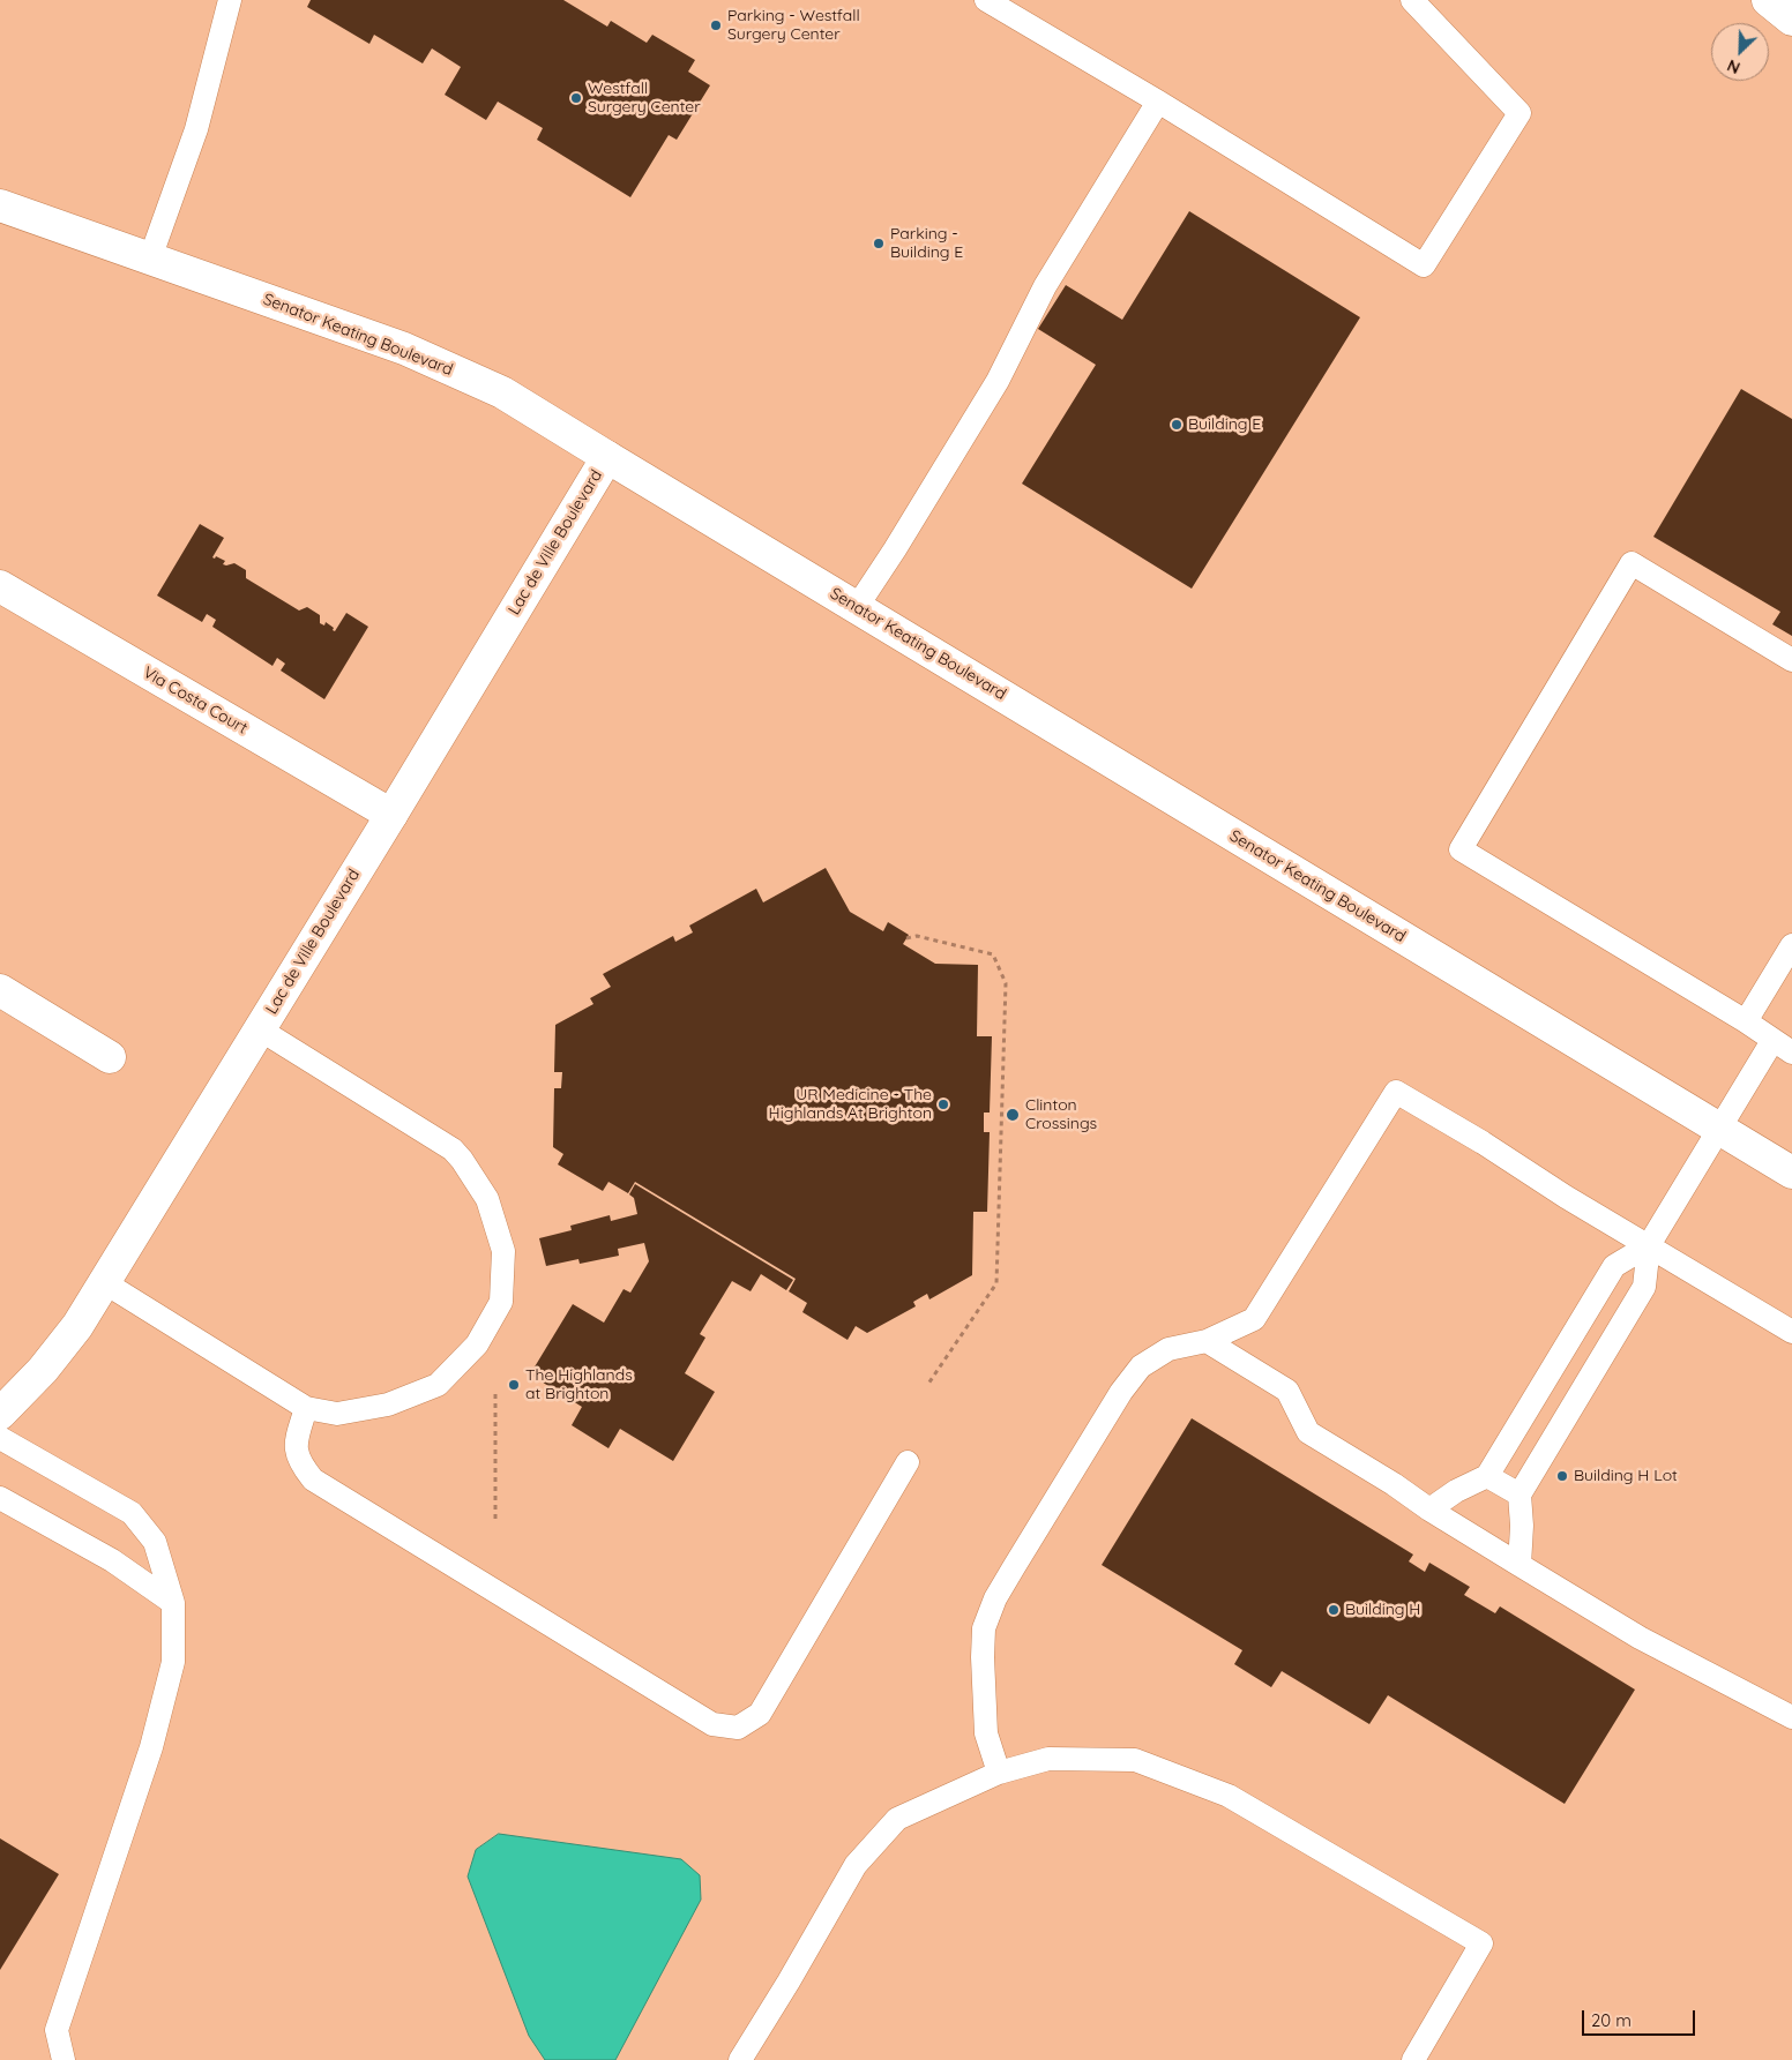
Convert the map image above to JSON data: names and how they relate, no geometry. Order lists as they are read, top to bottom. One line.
{"streets":{"main road":["Senator Keating Boulevard","Lac de Ville Boulevard","Via Costa Court"]},"crossings":[["Senator Keating Boulevard","Lac de Ville Boulevard"],["Lac de Ville Boulevard","Via Costa Court"]],"places":["Parking - Westfall Surgery Center","Westfall Surgery Center","Parking - Building E","Building E","UR Medicine - The Highlands At Brighton","Clinton Crossings","The Highlands at Brighton","Building H Lot","Building H"],"scale_bar":"20 m","north":"bottom left"}
